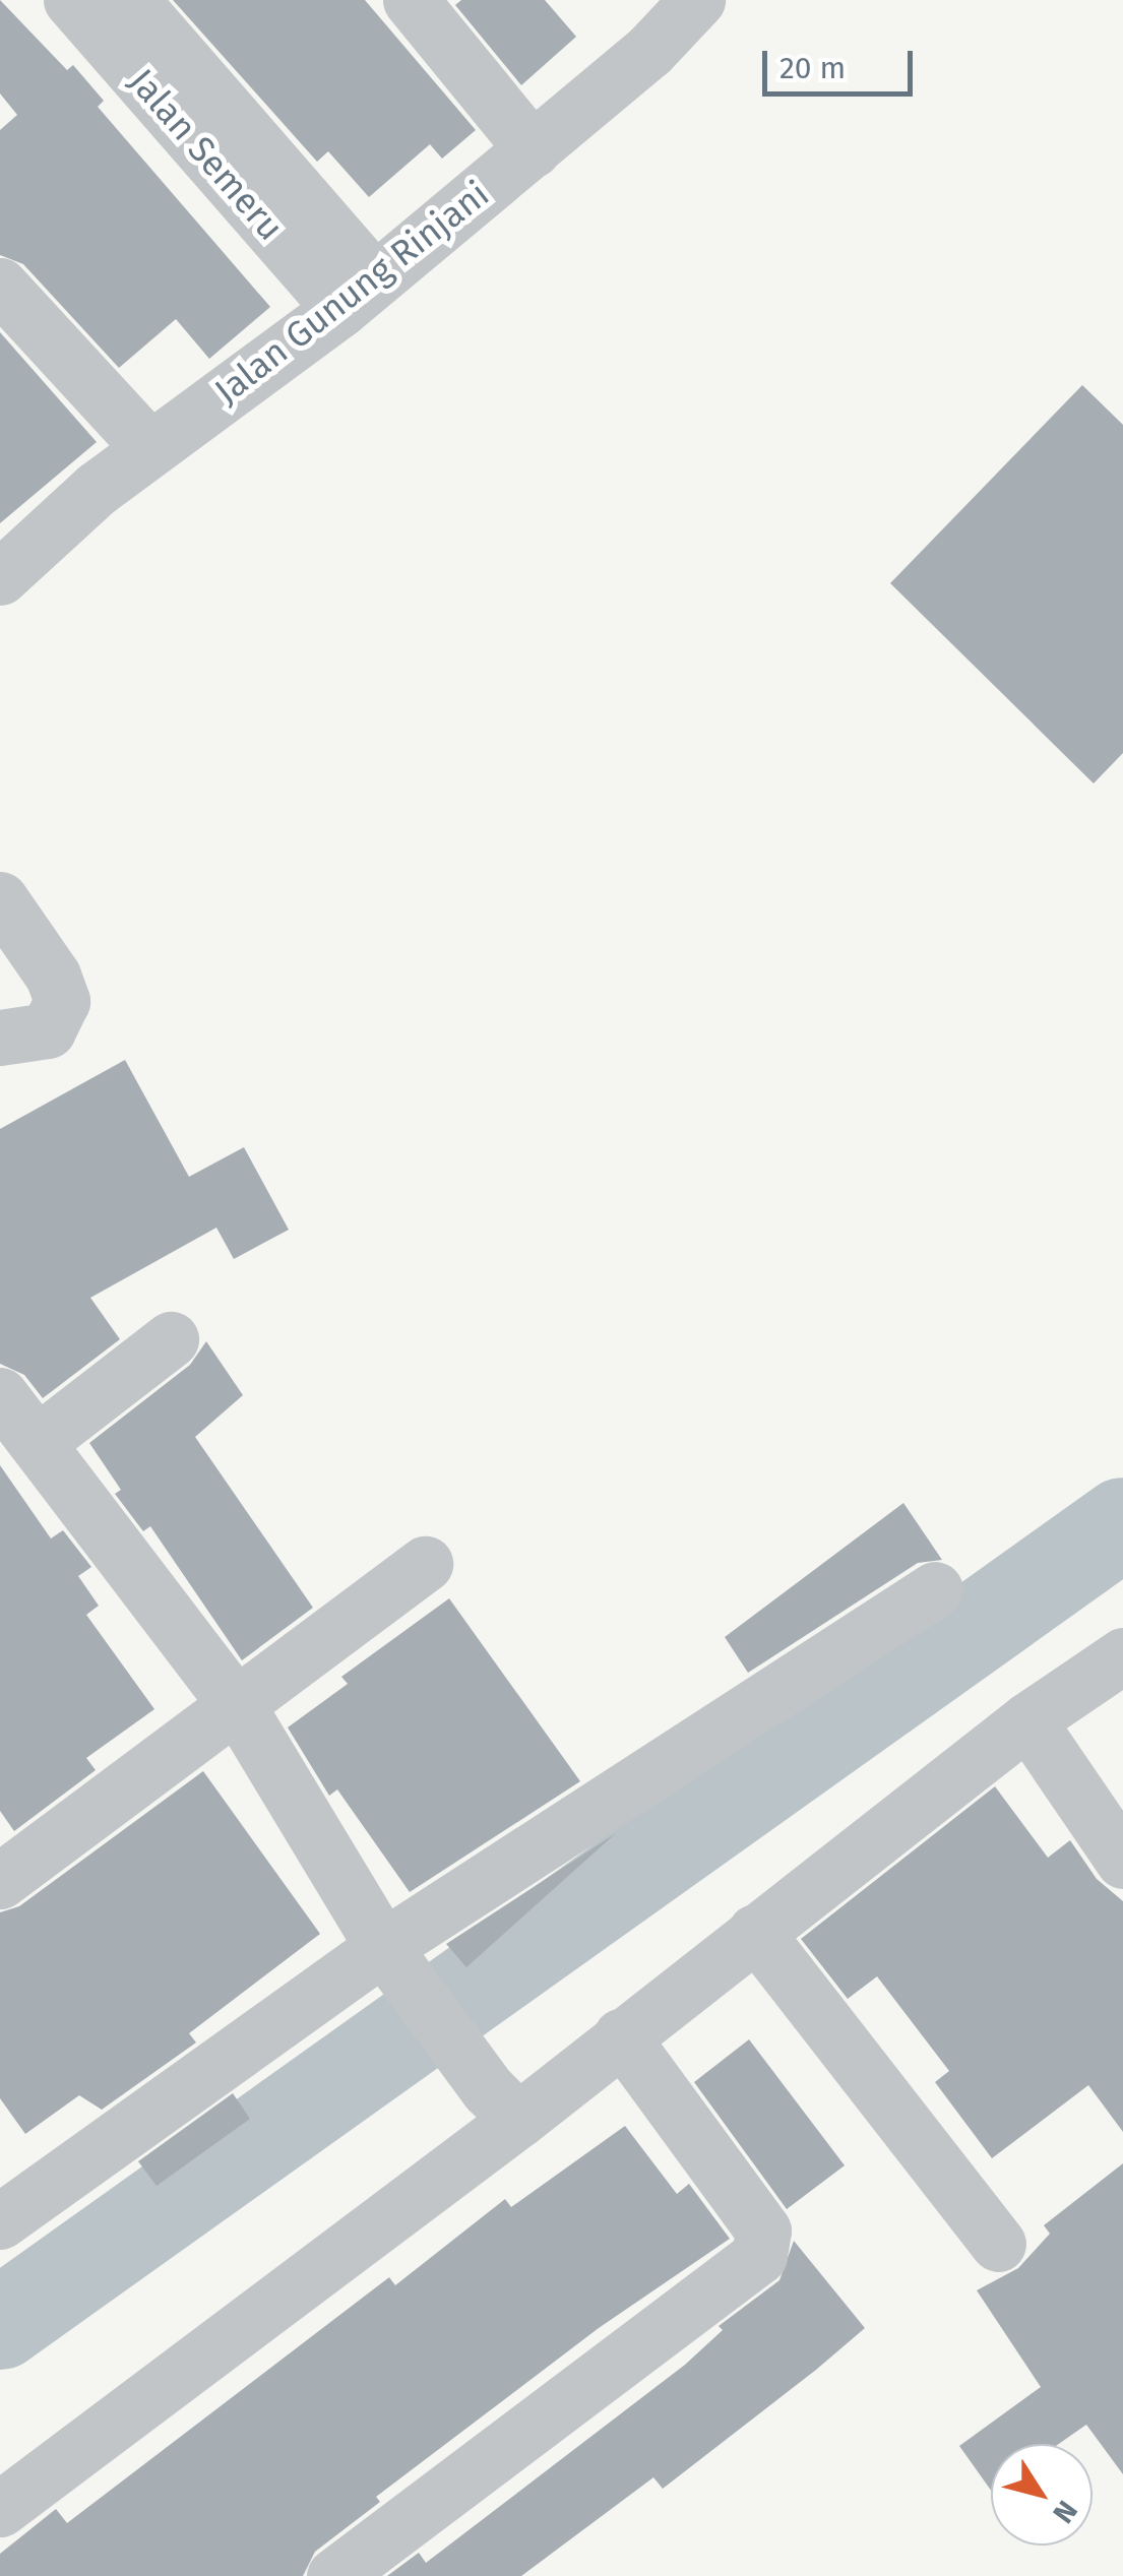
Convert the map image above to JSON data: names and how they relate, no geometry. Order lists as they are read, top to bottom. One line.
{"streets":{"street":["Jalan Semeru","Jalan Gunung Rinjani"]},"crossings":[["Jalan Semeru","Jalan Gunung Rinjani"]],"scale_bar":"20 m","north":"bottom right"}
